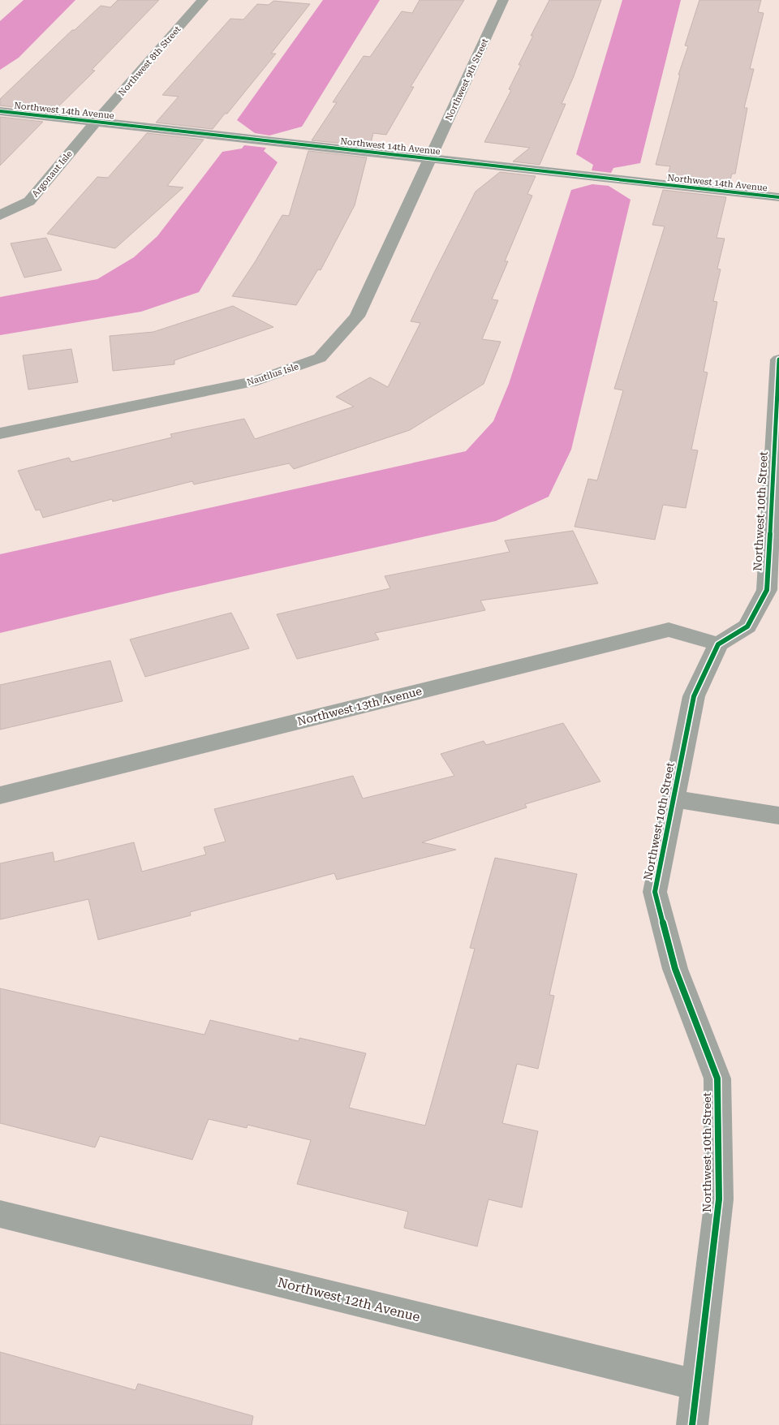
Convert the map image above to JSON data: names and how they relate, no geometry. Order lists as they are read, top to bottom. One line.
{"streets":{"street":["Northwest 8th Street","Northwest 9th Street","Northwest 14th Avenue","Argonaut Isle","Nautilus Isle","Northwest 10th Street","Northwest 13th Avenue","Northwest 12th Avenue"]},"crossings":[["Northwest 8th Street","Northwest 14th Avenue"],["Northwest 8th Street","Argonaut Isle"],["Northwest 9th Street","Northwest 14th Avenue"],["Northwest 9th Street","Nautilus Isle"],["Northwest 14th Avenue","Argonaut Isle"],["Northwest 14th Avenue","Nautilus Isle"],["Northwest 10th Street","Northwest 13th Avenue"],["Northwest 10th Street","Northwest 12th Avenue"]]}
